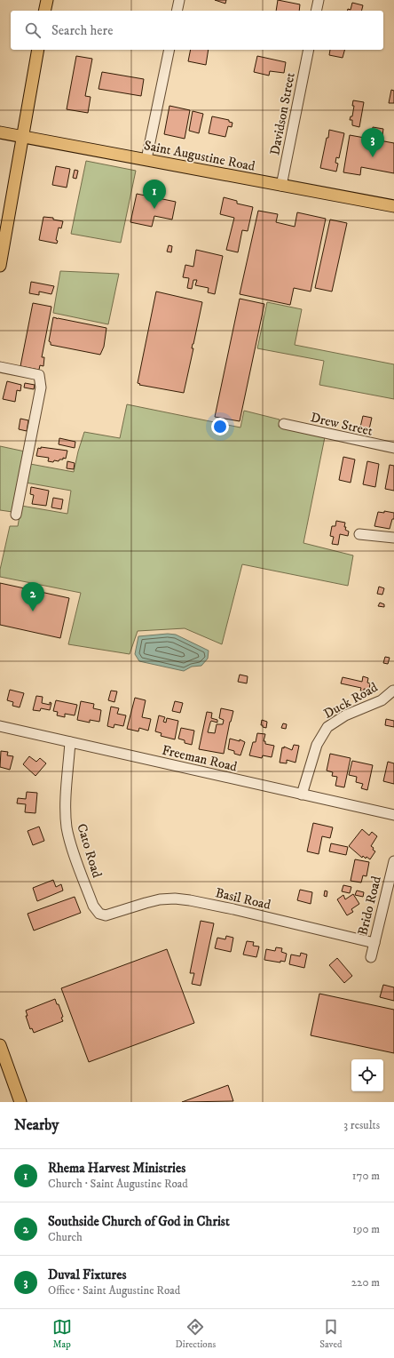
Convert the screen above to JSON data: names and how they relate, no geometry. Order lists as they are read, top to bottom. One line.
{"streets":{"main road":["Saint Augustine Road"],"street":["Davidson Street","Drew Street","Duck Road","Freeman Road","Cato Road","Basil Road","Brido Road"]},"crossings":[["Davidson Street","Saint Augustine Road"],["Duck Road","Freeman Road"],["Freeman Road","Cato Road"],["Cato Road","Basil Road"],["Basil Road","Brido Road"]],"page":{"search":"Search here","pins":["3","1","2"],"heading":["Nearby","3 results"],"list":[{"mark":"1","name":"Rhema Harvest Ministries","note":"Church · Saint Augustine Road","value":"170 m"},{"mark":"2","name":"Southside Church of God in Christ","note":"Church","value":"190 m"},{"mark":"3","name":"Duval Fixtures","note":"Office · Saint Augustine Road","value":"220 m"}],"nav":["Map","Directions","Saved"]}}
